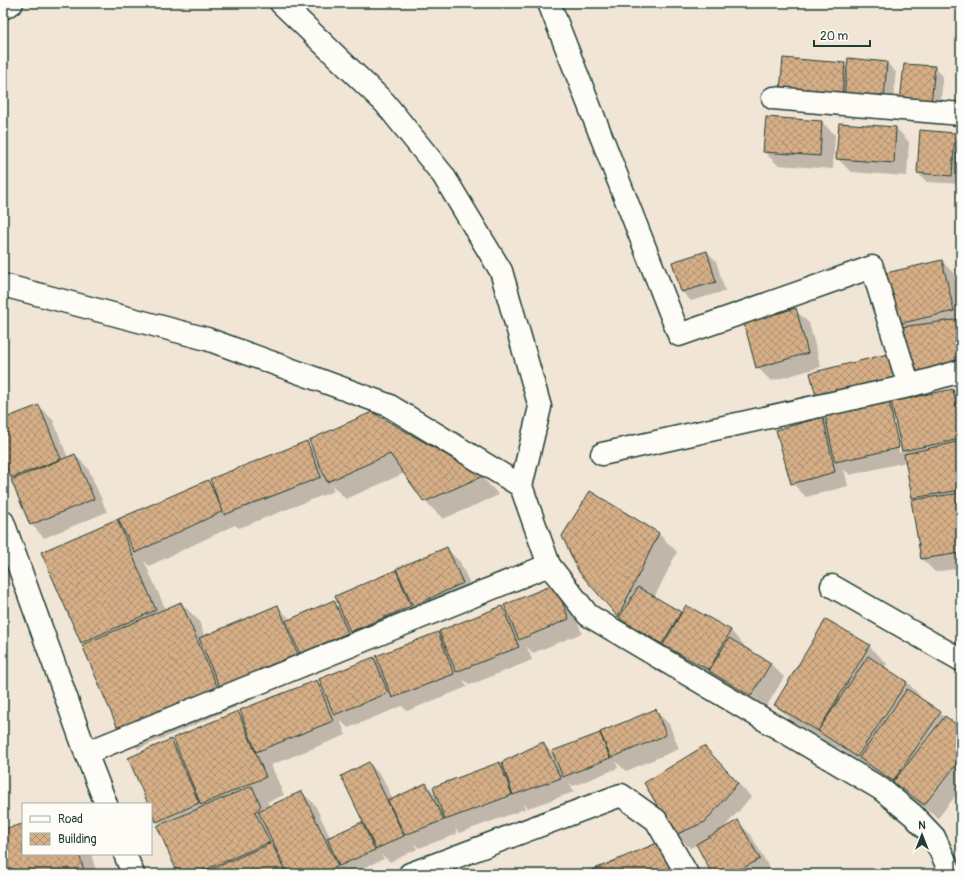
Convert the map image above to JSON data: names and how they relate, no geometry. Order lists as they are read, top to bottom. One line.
{"legend":["Road","Building"],"scale_bar":"20 m","north":"top"}
